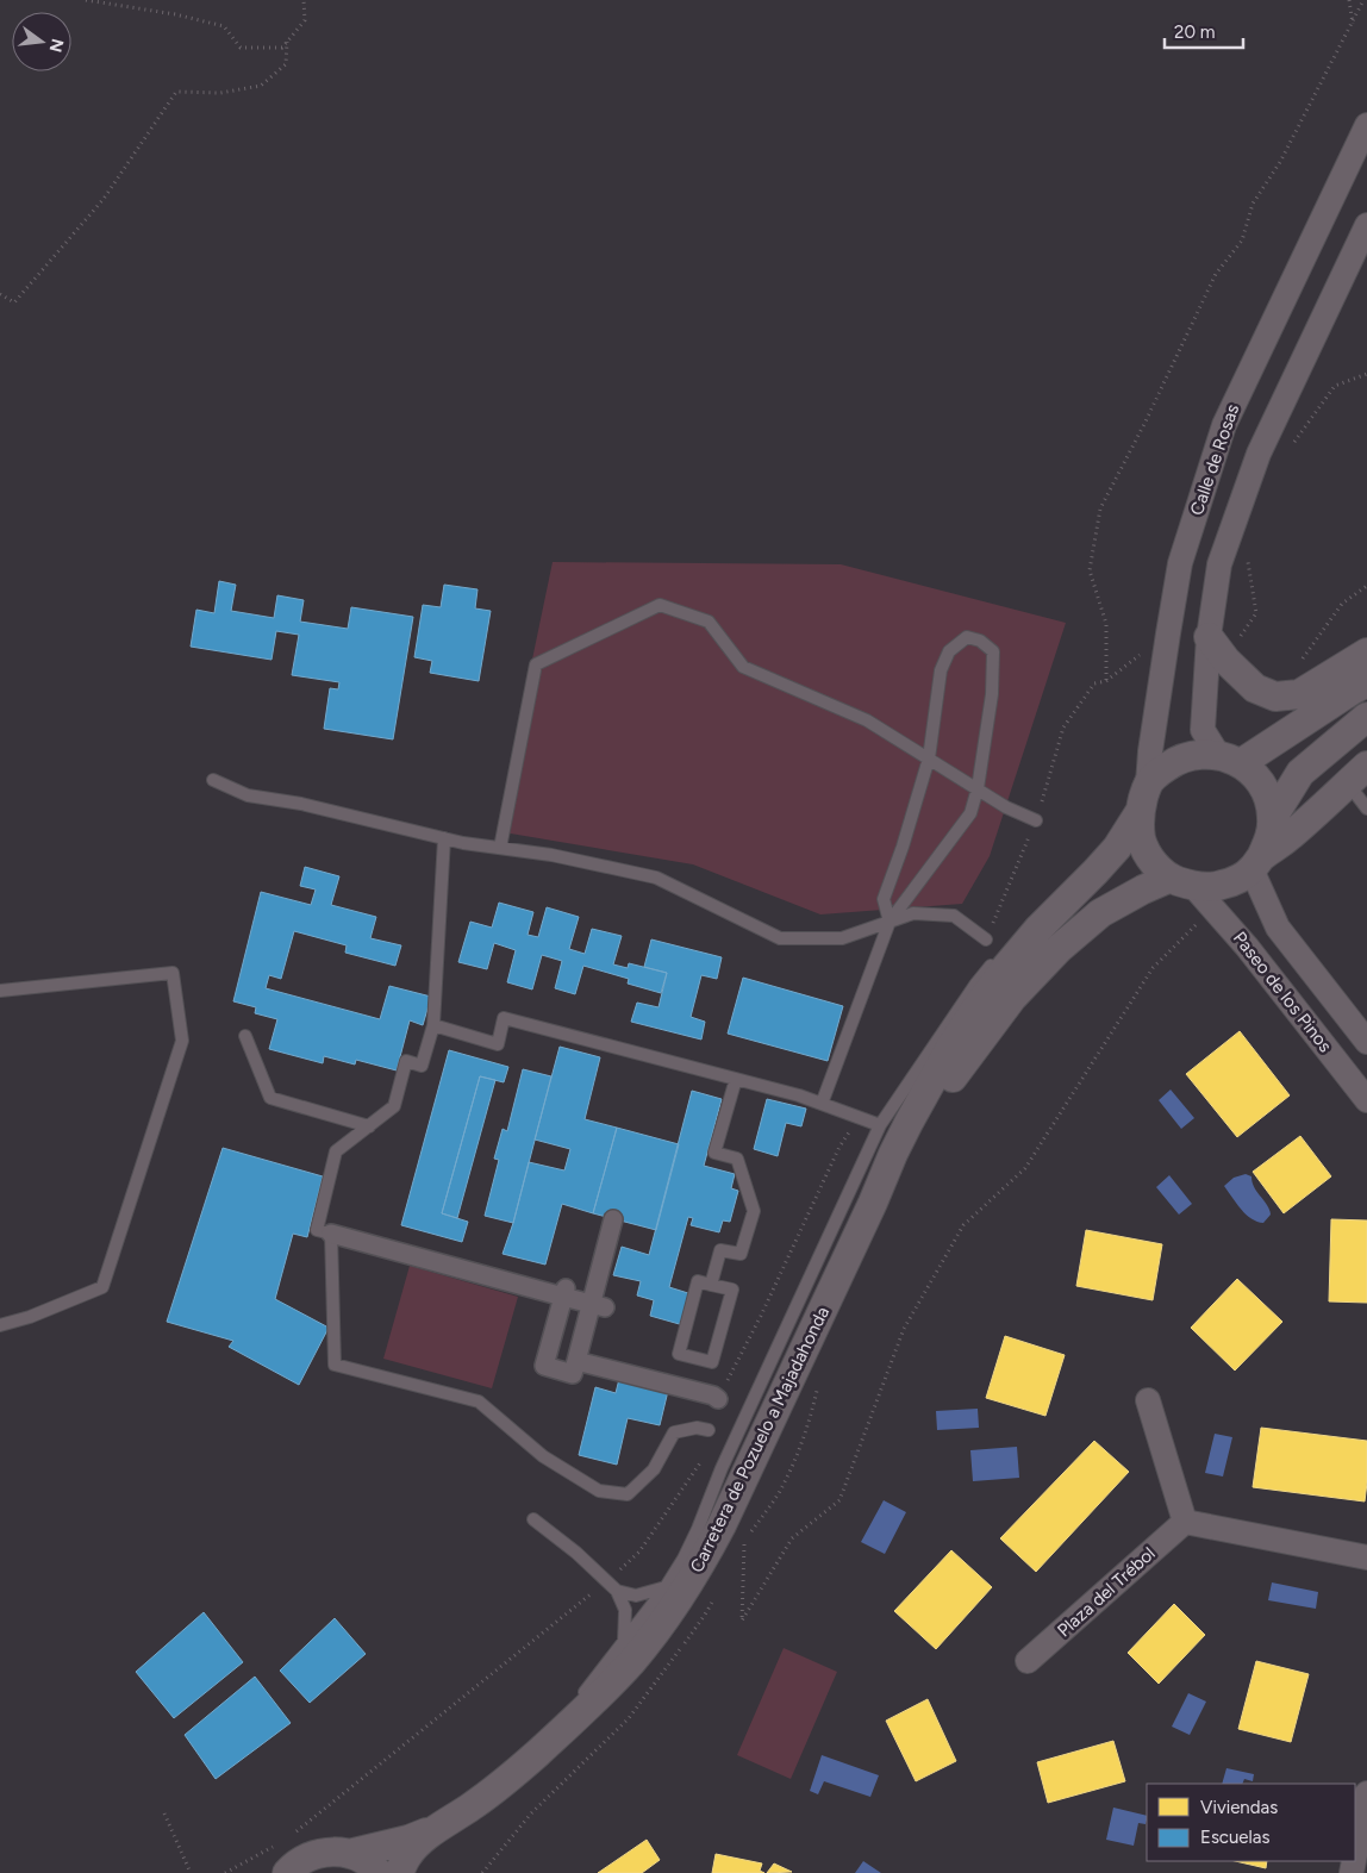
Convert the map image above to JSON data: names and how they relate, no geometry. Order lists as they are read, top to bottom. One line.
{"streets":{"street":["Calle de Rosas","Paseo de los Pinos","Carretera de Pozuelo a Majadahonda","Plaza del Trébol"]},"crossings":[["Calle de Rosas","Paseo de los Pinos"],["Calle de Rosas","Carretera de Pozuelo a Majadahonda"],["Paseo de los Pinos","Carretera de Pozuelo a Majadahonda"]],"legend":["Viviendas","Escuelas"],"scale_bar":"20 m","north":"right"}
